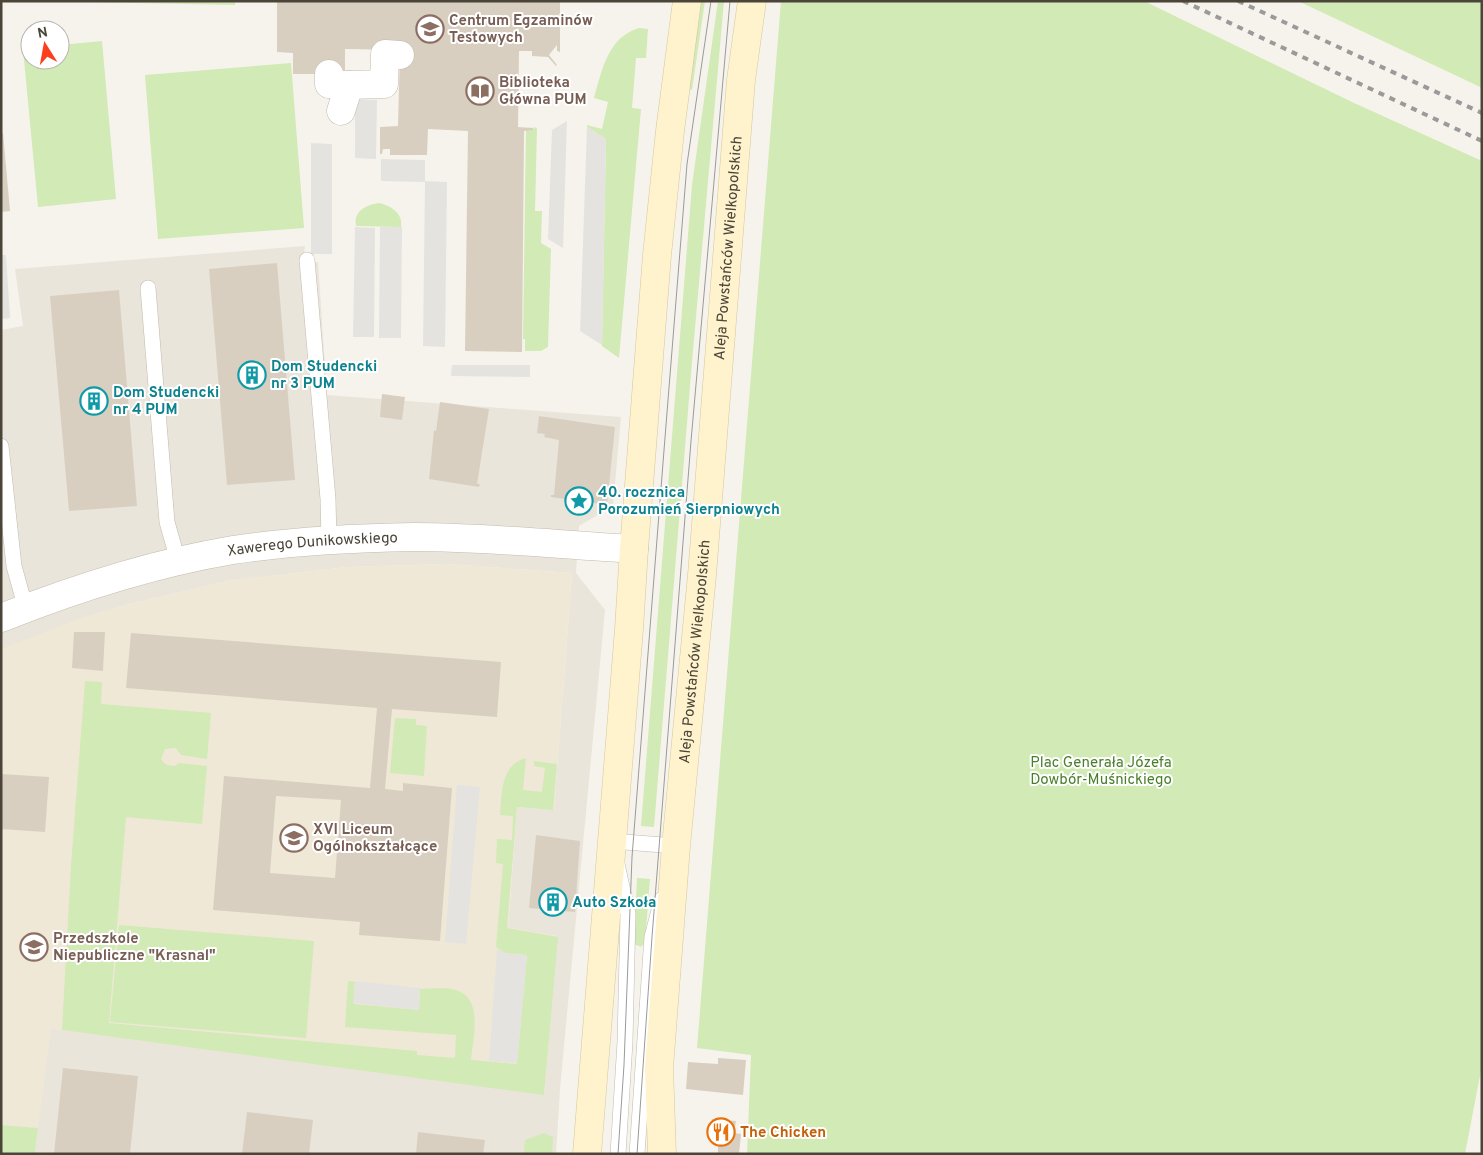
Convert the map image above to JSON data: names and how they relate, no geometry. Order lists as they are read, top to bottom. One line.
{"streets":{"street":["Aleja Powstańców Wielkopolskich","Xawerego Dunikowskiego"]},"parks":["Plac Generała Józefa Dowbór-Muśnickiego"],"places":{"school or university":["Centrum Egzaminów Testowych","XVI Liceum Ogólnokształcące","Przedszkole Niepubliczne \"Krasnal\""],"library":["Biblioteka Główna PUM"],"building":["Dom Studencki nr 3 PUM","Dom Studencki nr 4 PUM","Auto Szkoła"],"place":["40. rocznica Porozumień Sierpniowych"],"restaurant":["The Chicken"]},"north":"top"}
